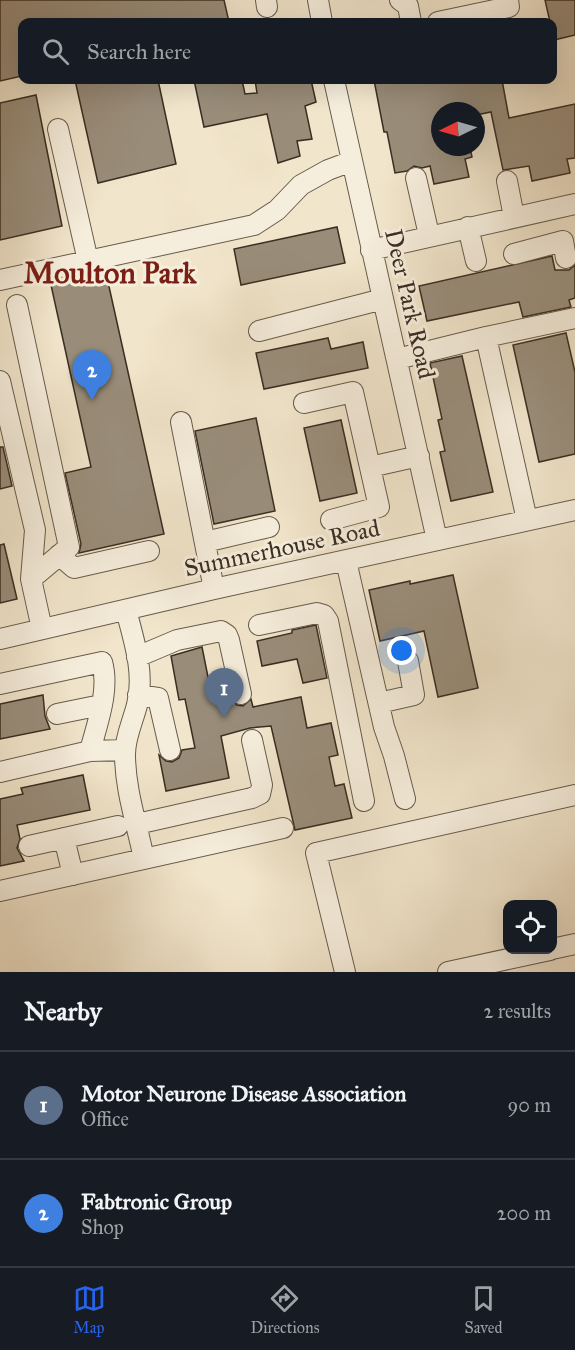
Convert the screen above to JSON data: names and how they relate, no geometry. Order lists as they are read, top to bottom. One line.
{"streets":{"street":["Deer Park Road","Summerhouse Road"]},"crossings":[["Deer Park Road","Summerhouse Road"]],"districts":["Moulton Park"],"north":"left","page":{"search":"Search here","pins":["2","1"],"heading":["Nearby","2 results"],"list":[{"mark":"1","name":"Motor Neurone Disease Association","note":"Office","value":"90 m"},{"mark":"2","name":"Fabtronic Group","note":"Shop","value":"200 m"}],"nav":["Map","Directions","Saved"]}}
